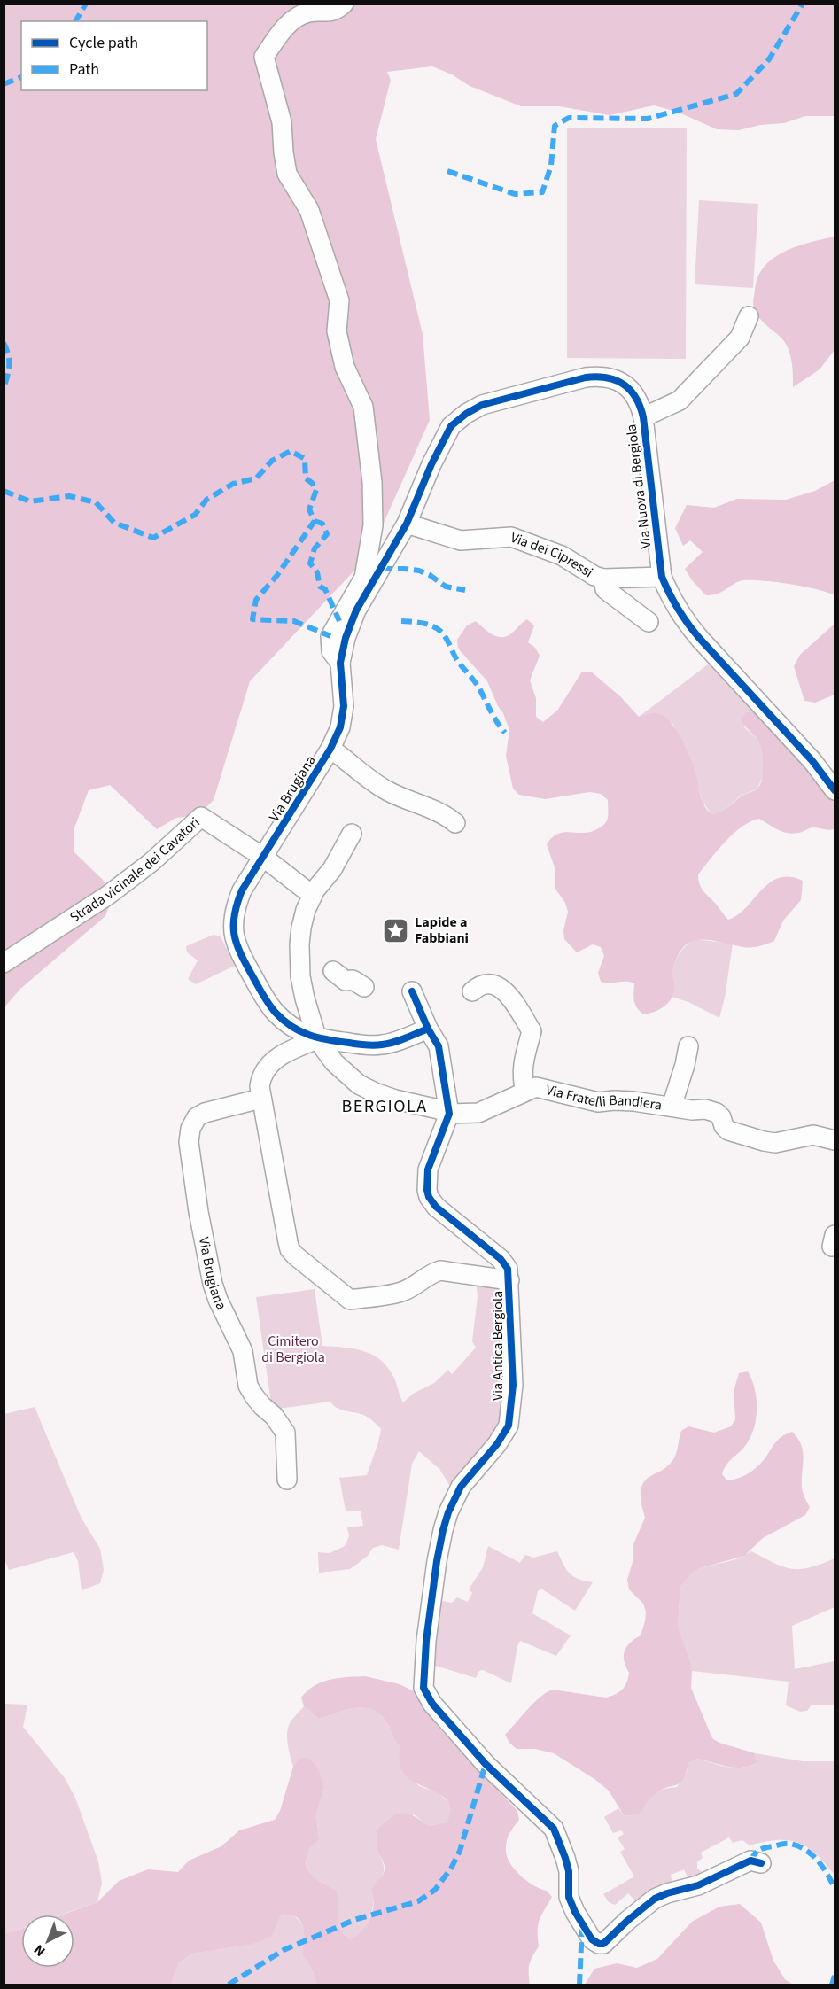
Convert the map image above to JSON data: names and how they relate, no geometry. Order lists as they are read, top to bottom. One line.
{"streets":{"street":["Via Nuova di Bergiola","Via dei Cipressi","Via Brugiana","Strada vicinale dei Cavatori","Via Fratelli Bandiera","Via Antica Bergiola"]},"crossings":[["Via Nuova di Bergiola","Via dei Cipressi"],["Via Nuova di Bergiola","Via Brugiana"],["Via dei Cipressi","Via Brugiana"],["Via Brugiana","Strada vicinale dei Cavatori"],["Via Brugiana","Via Fratelli Bandiera"],["Via Brugiana","Via Antica Bergiola"],["Via Fratelli Bandiera","Via Antica Bergiola"]],"districts":["BERGIOLA"],"parks":["Cimitero di Bergiola"],"places":{"place":["Lapide a Fabbiani"]},"legend":["Cycle path","Path"],"north":"bottom left"}
